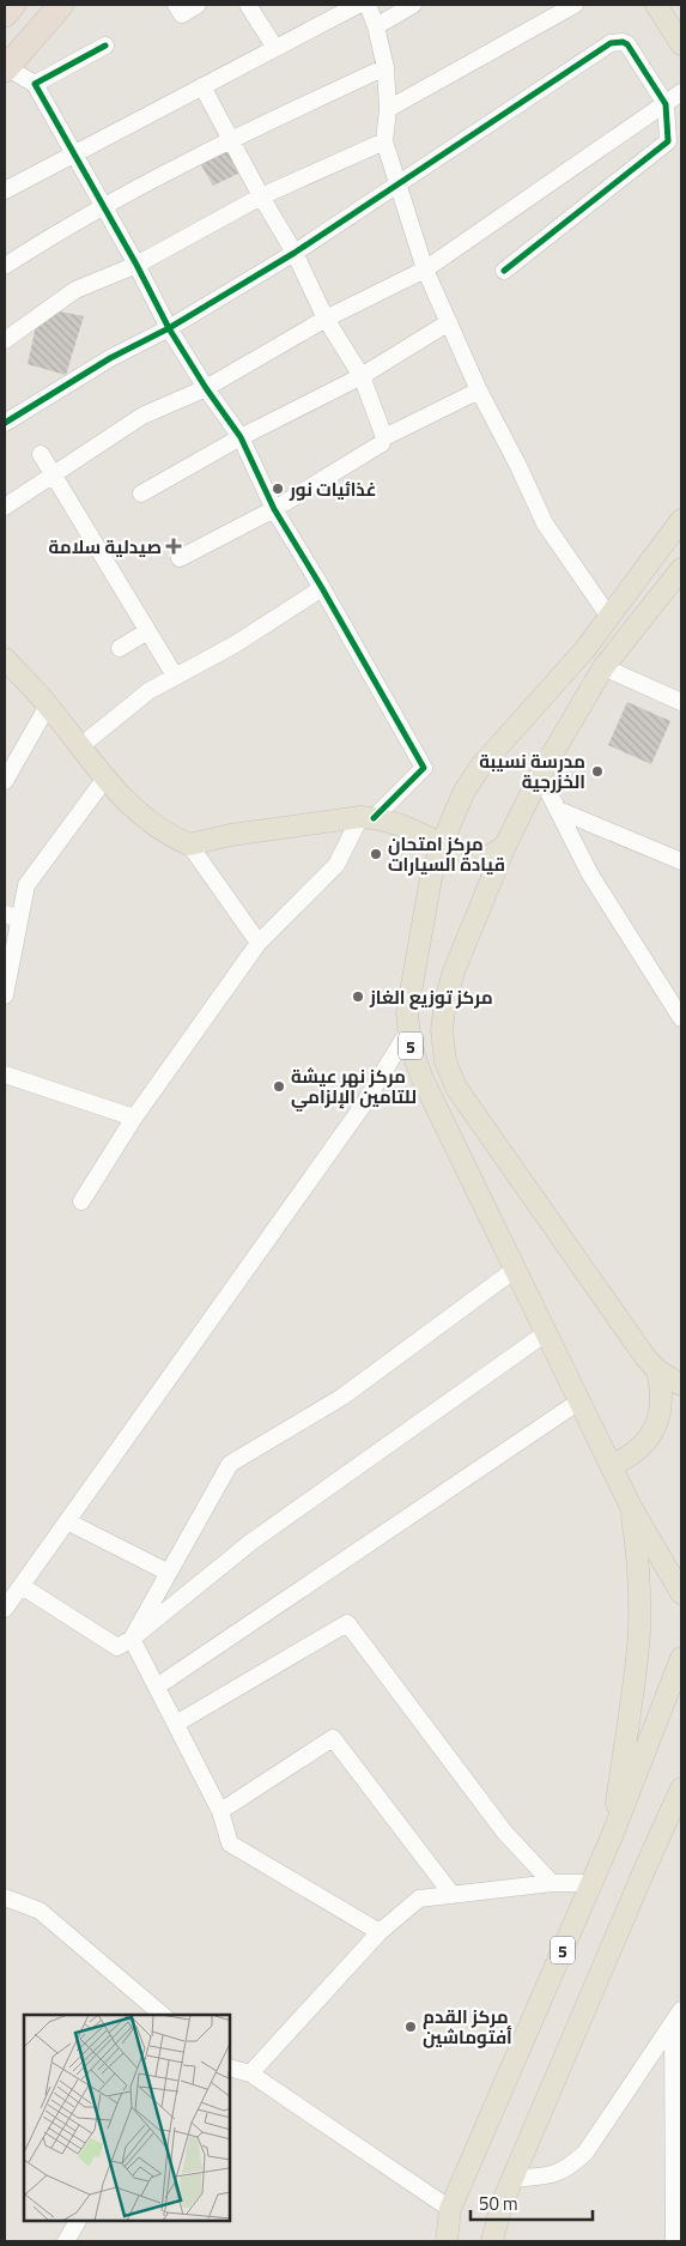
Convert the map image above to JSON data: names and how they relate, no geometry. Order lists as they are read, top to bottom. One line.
{"streets":{"main road":["5"]},"places":{"other":["غذائيات نور","مدرسة نسيبة الخزرجية","مركز امتحان قيادة السيارات","مركز توزيع الغاز","مركز نهر عيشة للتامين الإلزامي","مركز القدم أفتوماشين"],"health":["صيدلية سلامة"]},"scale_bar":"50 m"}
